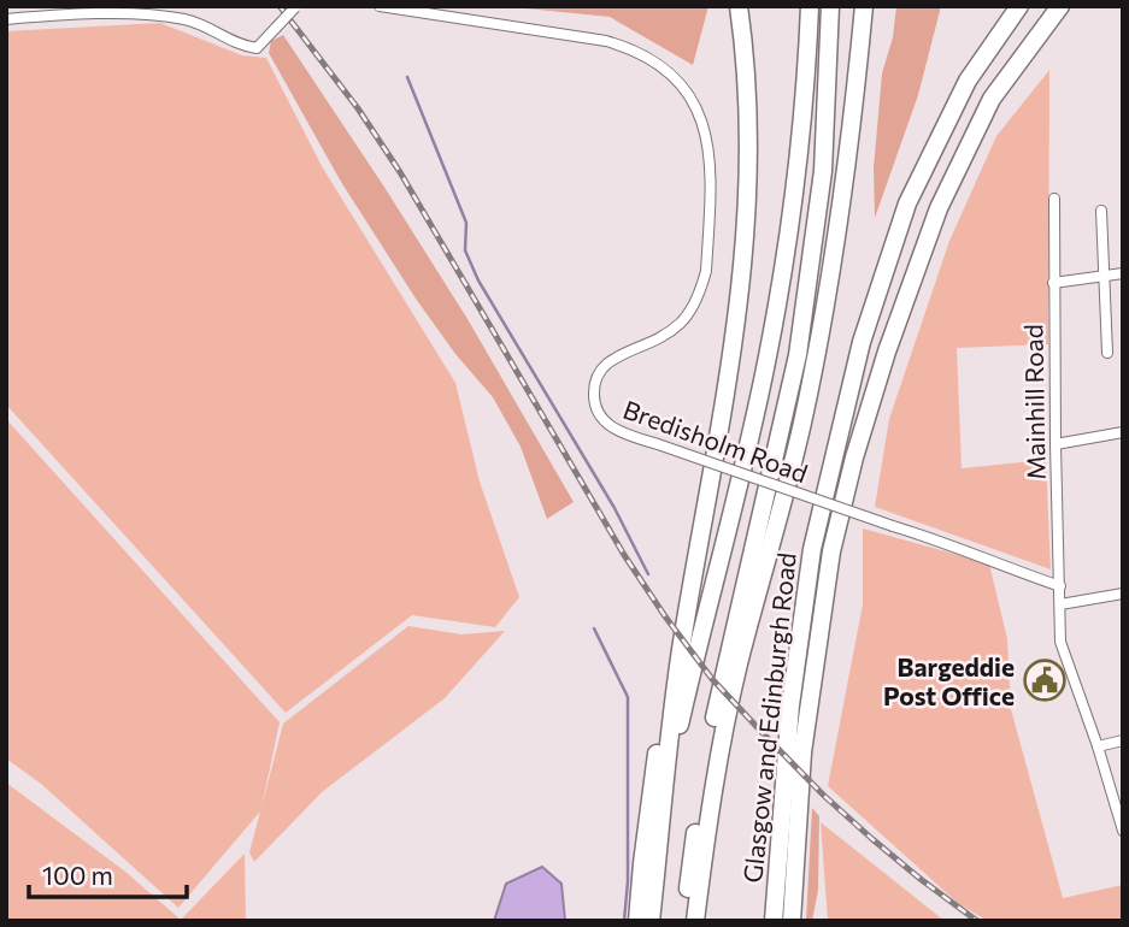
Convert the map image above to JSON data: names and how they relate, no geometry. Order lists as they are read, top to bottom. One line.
{"streets":{"highway":["Glasgow and Edinburgh Road"],"street":["Mainhill Road","Bredisholm Road"]},"crossings":[["Mainhill Road","Bredisholm Road"]],"places":{"public building":["Bargeddie Post Office"]},"scale_bar":"100 m"}
